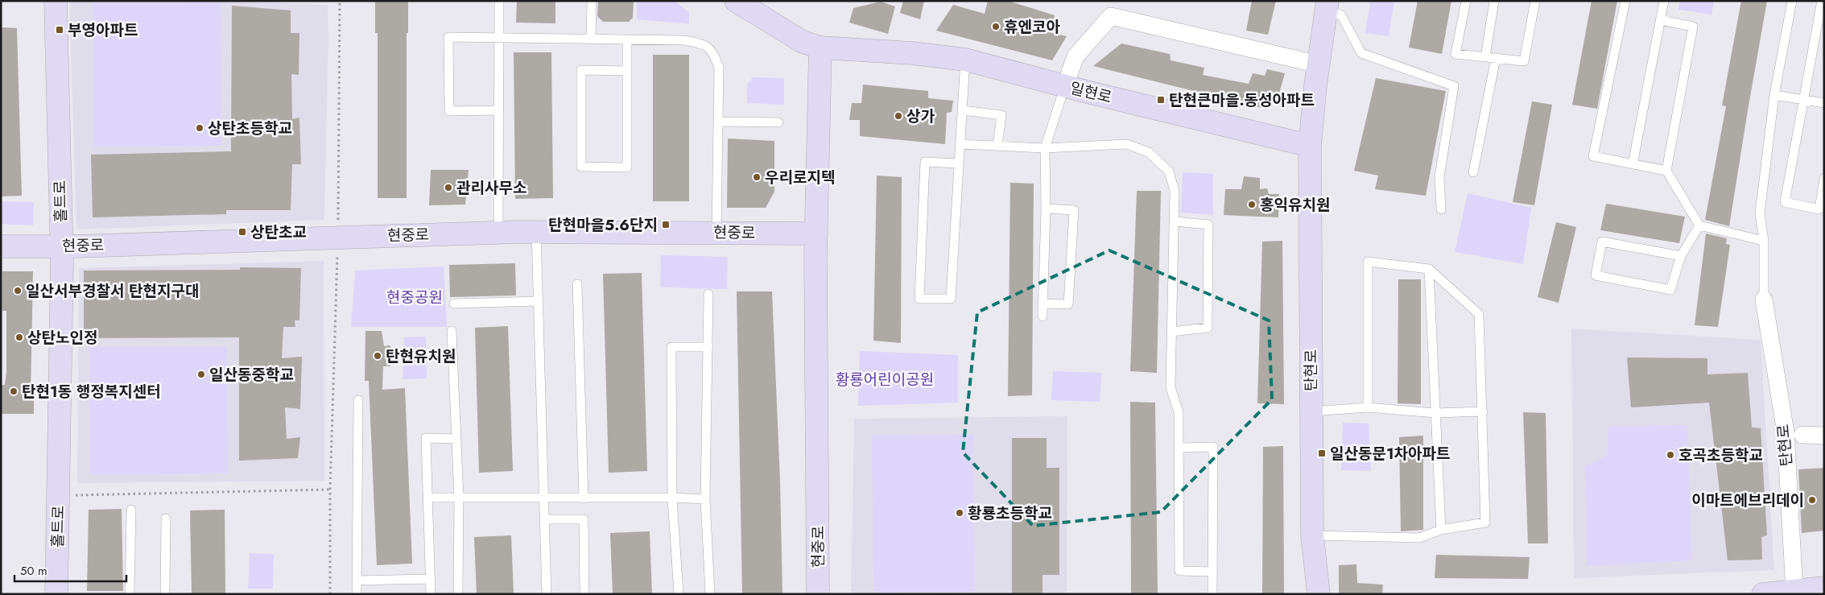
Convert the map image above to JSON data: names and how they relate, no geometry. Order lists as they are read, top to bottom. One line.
{"streets":{"street":["일현로","홀트로","현중로","탄현로"]},"crossings":[["일현로","현중로"],["일현로","탄현로"],["홀트로","현중로"]],"parks":["현중공원","황룡어린이공원"],"places":{"other":["휴엔코아","상가","상탄초등학교","우리로지텍","관리사무소","홍익유치원","일산서부경찰서 탄현지구대","상탄노인정","탄현유치원","일산동중학교","탄현1동 행정복지센터","호곡초등학교","이마트에브리데이","황룡초등학교"],"transit":["부영아파트","탄현큰마을.동성아파트","탄현마을5.6단지","상탄초교","일산동문1차아파트"]},"scale_bar":"50 m"}
